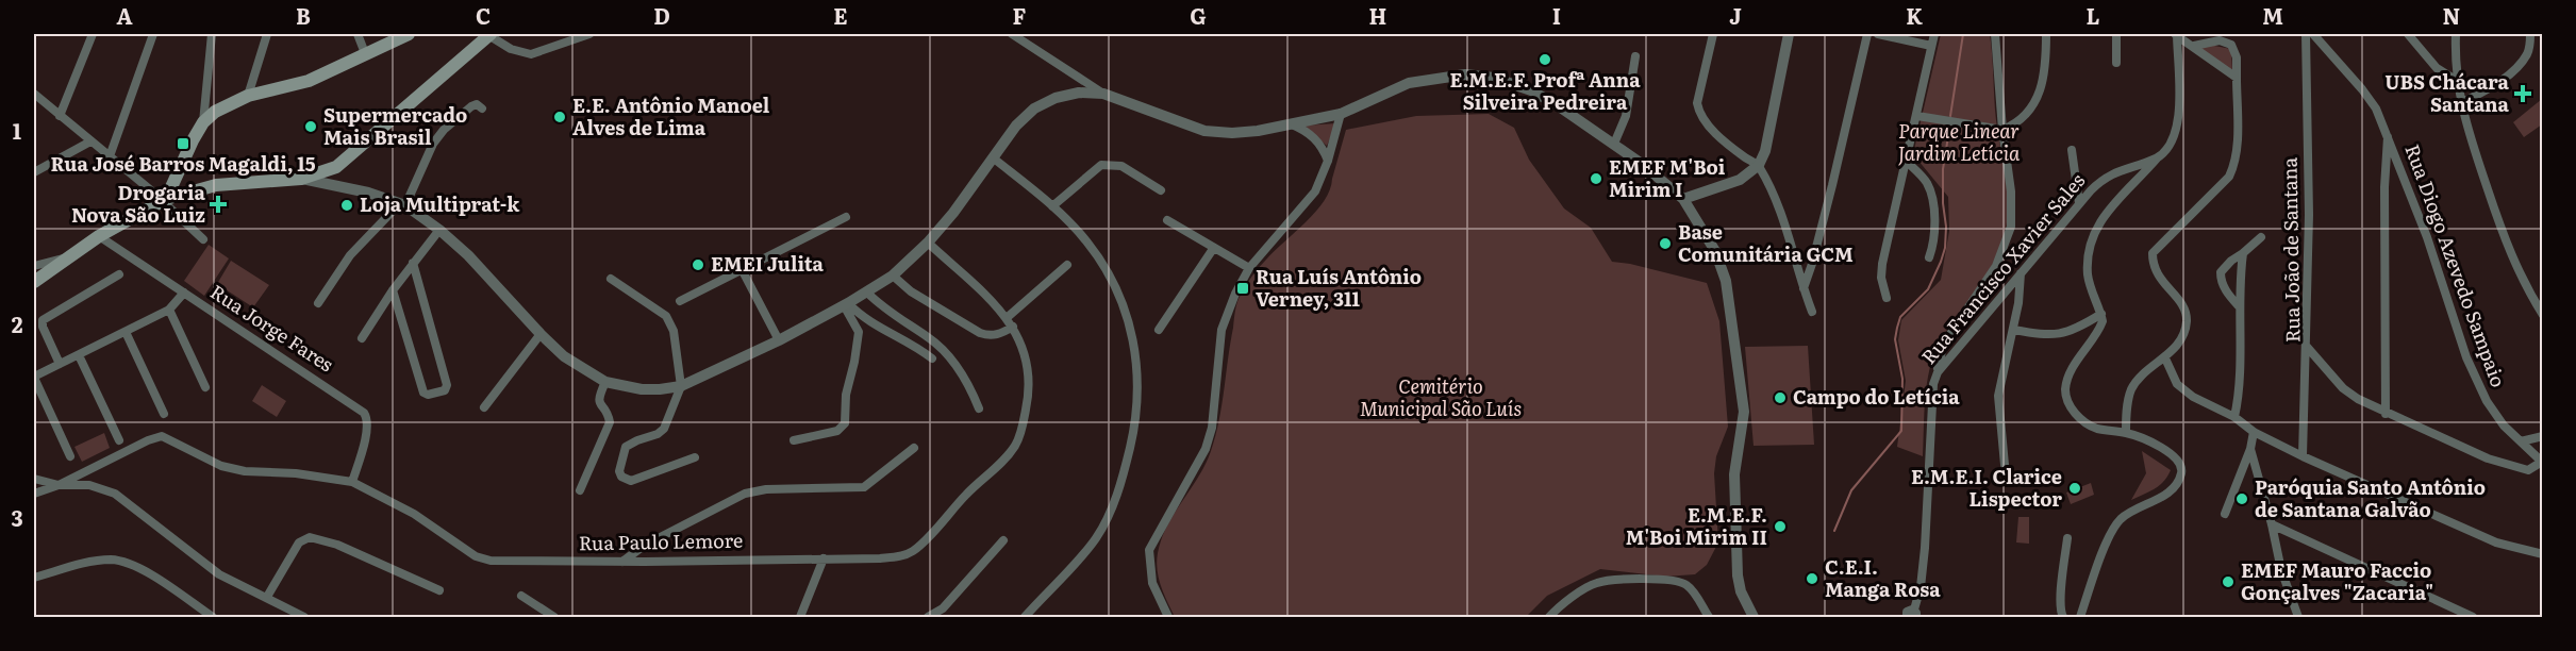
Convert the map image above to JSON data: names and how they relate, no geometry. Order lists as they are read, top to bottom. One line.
{"streets":{"street":["Rua João de Santana","Rua Diogo Azevedo Sampaio","Rua Francisco Xavier Sales","Rua Jorge Fares","Rua Paulo Lemore"]},"crossings":[["Rua João de Santana","Rua Diogo Azevedo Sampaio"],["Rua Jorge Fares","Rua Paulo Lemore"]],"parks":["Parque Linear Jardim Letícia","Cemitério Municipal São Luís"],"places":{"other":["E.M.E.F. Profª Anna Silveira Pedreira","E.E. Antônio Manoel Alves de Lima","Supermercado Mais Brasil","EMEF M'Boi Mirim I","Loja Multiprat-k","Base Comunitária GCM","EMEI Julita","Campo do Letícia","E.M.E.I. Clarice Lispector","Paróquia Santo Antônio de Santana Galvão","E.M.E.F. M'Boi Mirim II","C.E.I. Manga Rosa","EMEF Mauro Faccio Gonçalves \"Zacaria\""],"health":["UBS Chácara Santana","Drogaria Nova São Luiz"],"transit":["Rua José Barros Magaldi, 15","Rua Luís Antônio Verney, 311"]},"grid":{"columns":["A","B","C","D","E","F","G","H","I","J","K","L","M","N"],"rows":["1","2","3"]}}
